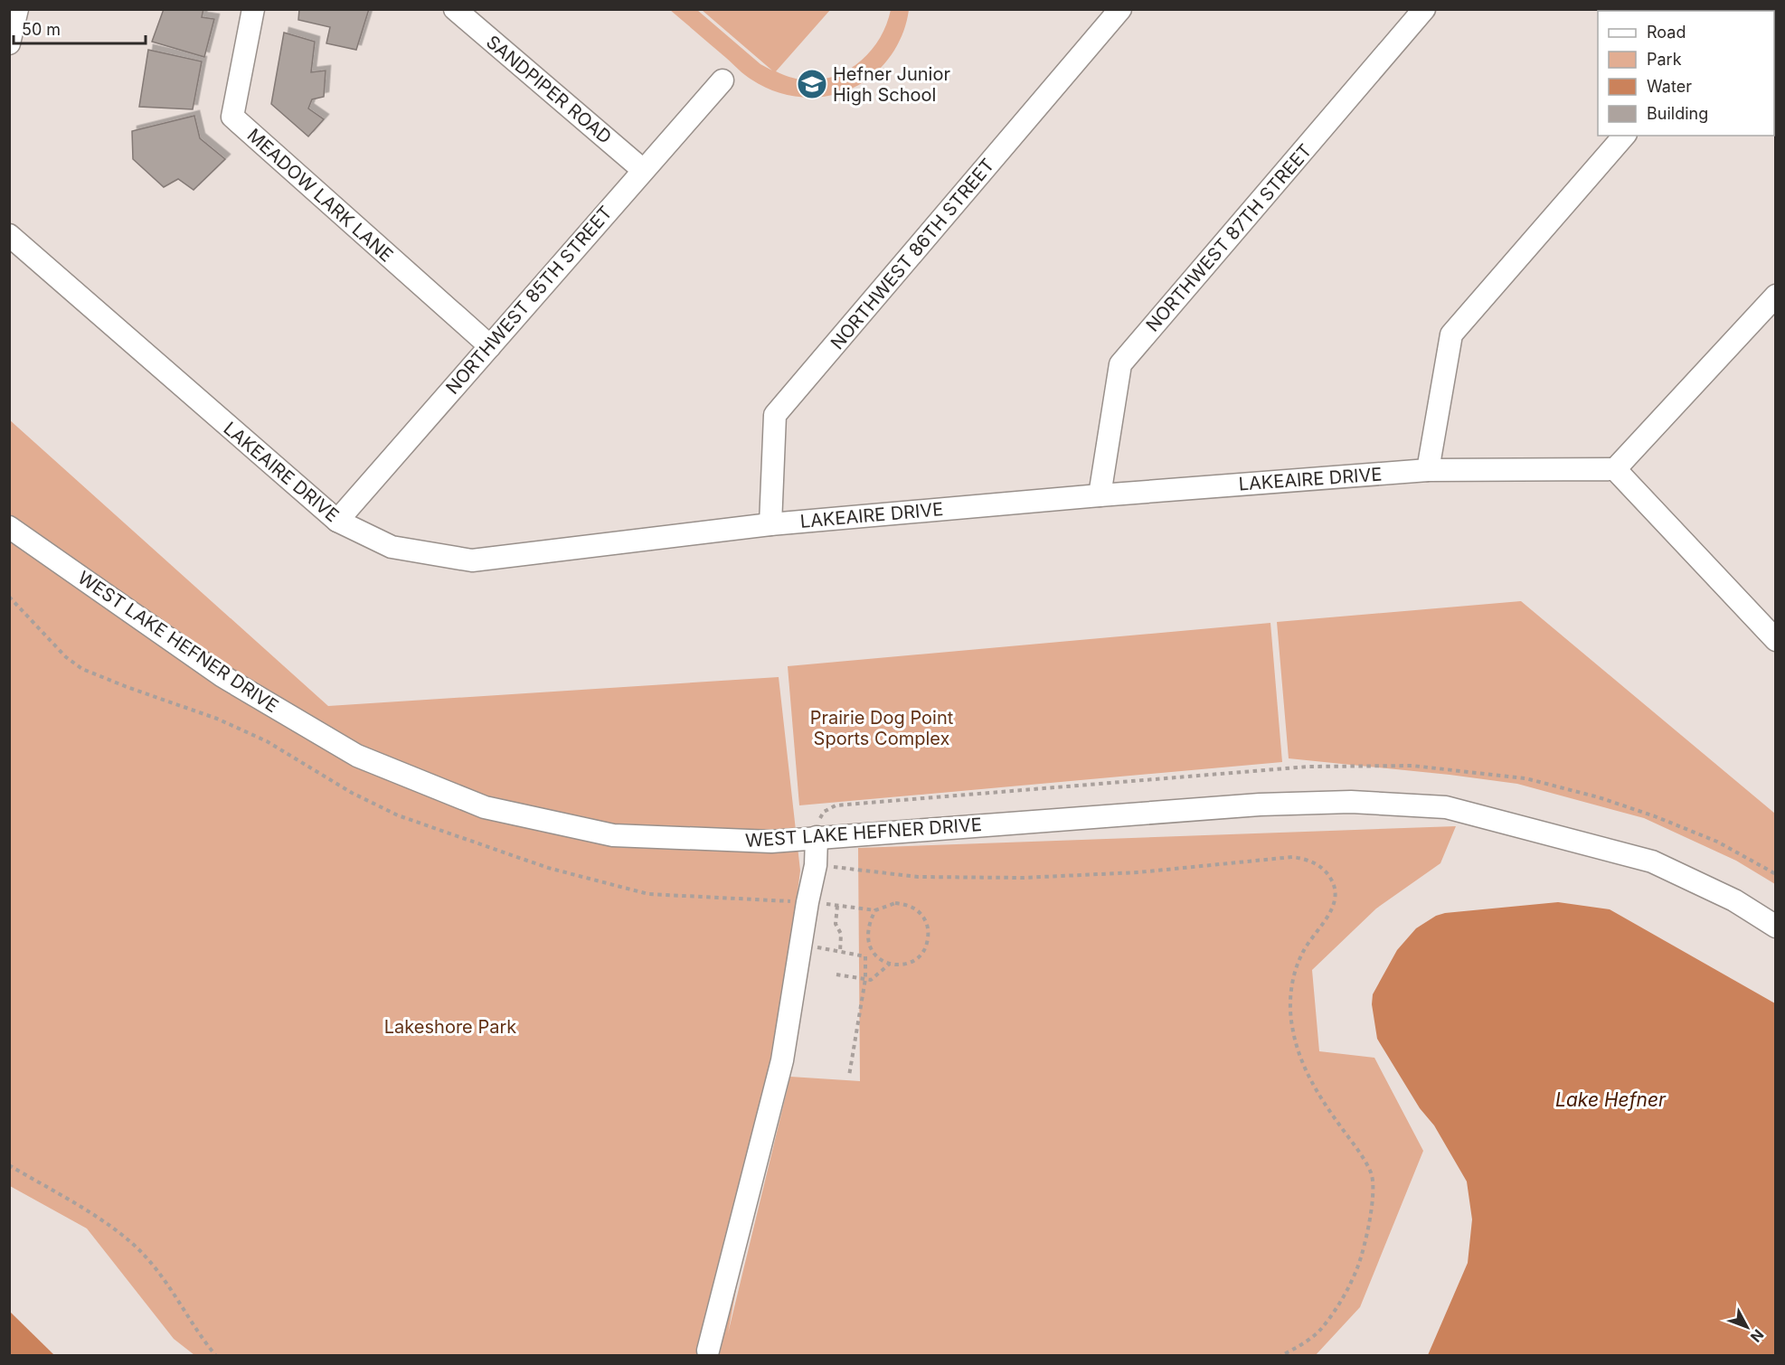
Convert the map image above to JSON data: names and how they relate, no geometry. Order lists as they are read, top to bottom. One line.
{"streets":{"street":["SANDPIPER ROAD","MEADOW LARK LANE","NORTHWEST 87TH STREET","NORTHWEST 86TH STREET","NORTHWEST 85TH STREET","LAKEAIRE DRIVE","WEST LAKE HEFNER DRIVE"]},"crossings":[["SANDPIPER ROAD","NORTHWEST 85TH STREET"],["MEADOW LARK LANE","NORTHWEST 85TH STREET"],["NORTHWEST 87TH STREET","LAKEAIRE DRIVE"],["NORTHWEST 86TH STREET","LAKEAIRE DRIVE"],["NORTHWEST 85TH STREET","LAKEAIRE DRIVE"]],"water":["Lake Hefner"],"parks":["Prairie Dog Point Sports Complex","Lakeshore Park"],"places":{"school or university":["Hefner Junior High School"]},"legend":["Road","Park","Water","Building"],"scale_bar":"50 m","north":"bottom right"}
